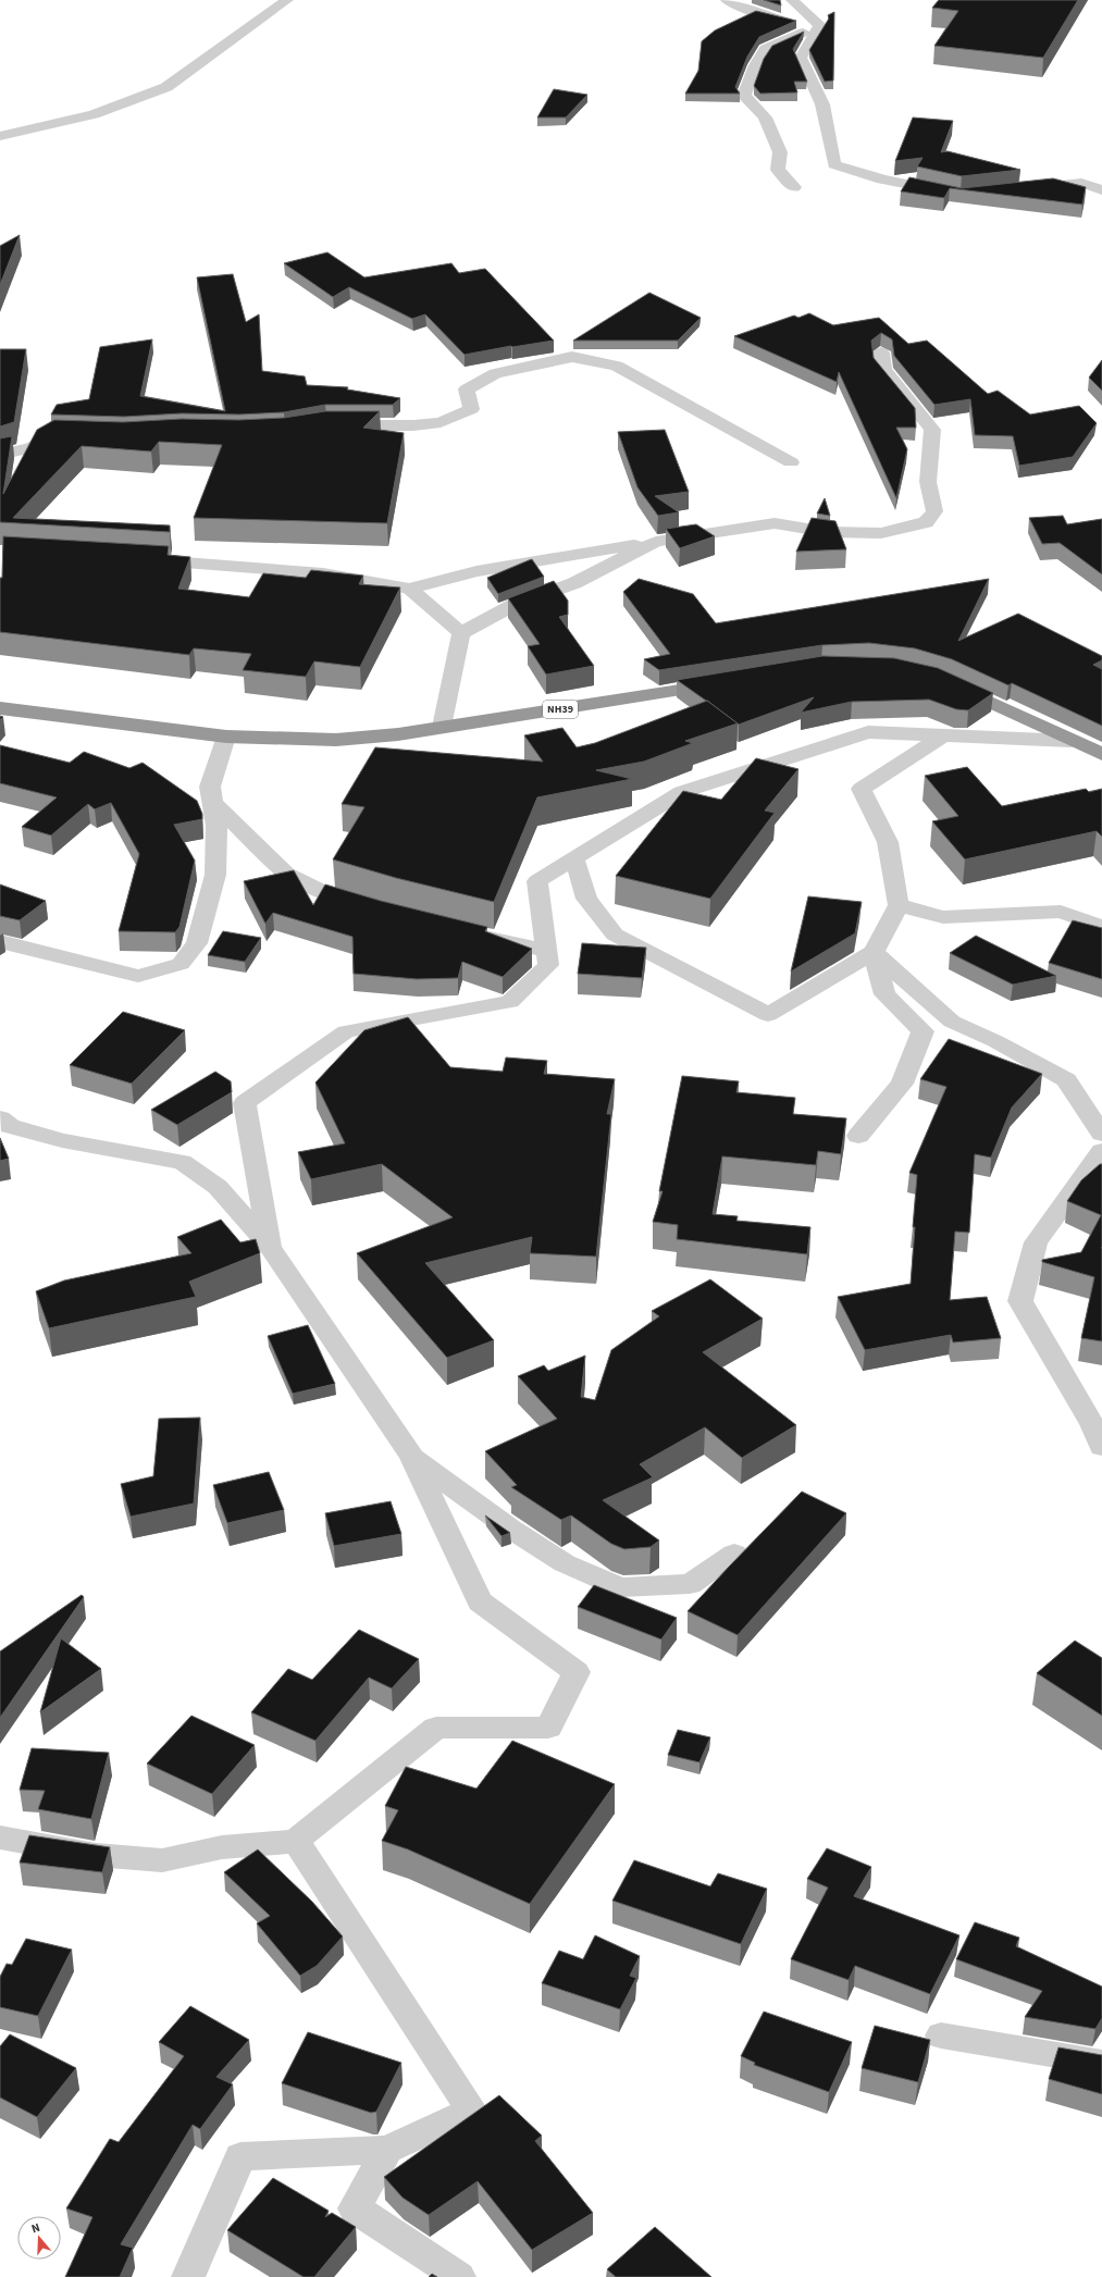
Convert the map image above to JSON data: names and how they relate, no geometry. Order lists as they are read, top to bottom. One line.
{"streets":{"highway":["NH39"]},"north":"top"}
